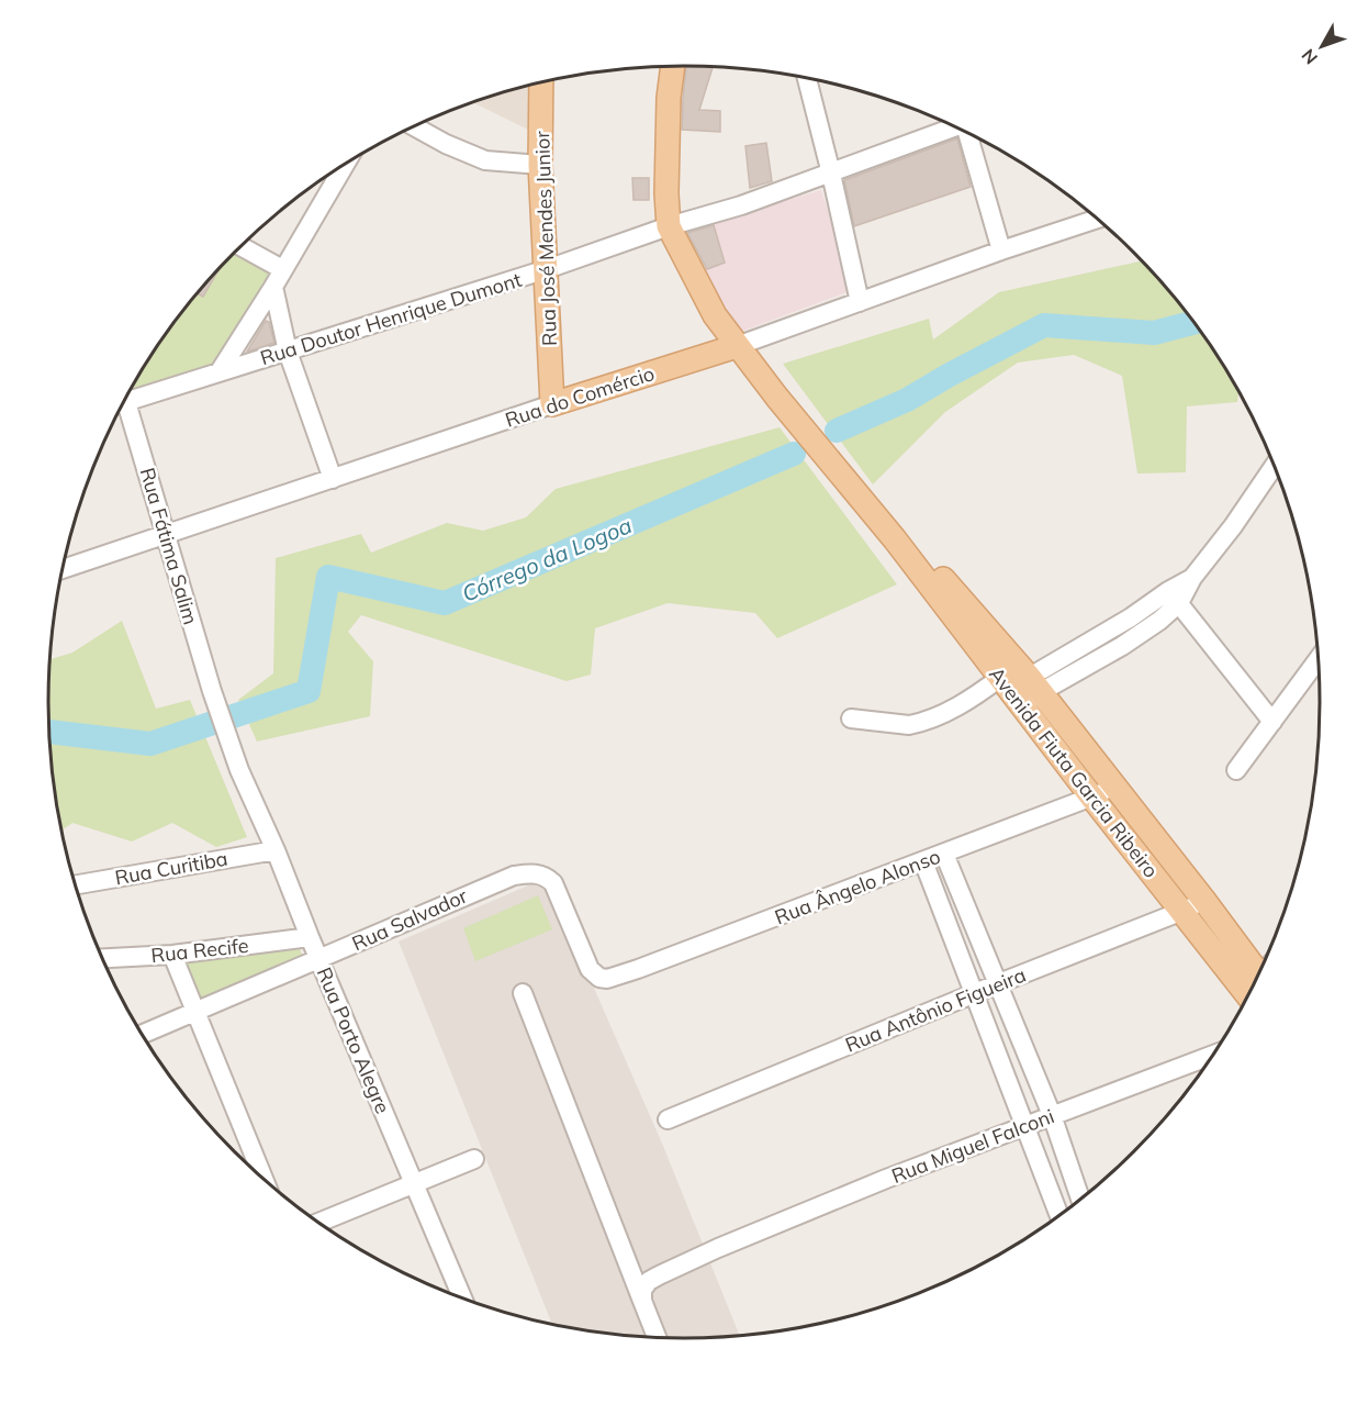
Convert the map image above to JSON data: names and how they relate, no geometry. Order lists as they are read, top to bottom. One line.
{"streets":{"main road":["Rua José Mendes Junior","Rua do Comércio","Avenida Fiuta Garcia Ribeiro"],"street":["Rua Doutor Henrique Dumont","Rua Fátima Salim","Rua Curitiba","Rua Ângelo Alonso","Rua Salvador","Rua Recife","Rua Antônio Figueira","Rua Porto Alegre","Rua Miguel Falconi"]},"crossings":[["Rua José Mendes Junior","Rua Doutor Henrique Dumont"],["Rua José Mendes Junior","Rua do Comércio"],["Rua Doutor Henrique Dumont","Avenida Fiuta Garcia Ribeiro"],["Rua do Comércio","Rua Fátima Salim"],["Rua do Comércio","Avenida Fiuta Garcia Ribeiro"],["Rua Fátima Salim","Rua Porto Alegre"],["Avenida Fiuta Garcia Ribeiro","Rua Ângelo Alonso"],["Avenida Fiuta Garcia Ribeiro","Rua Antônio Figueira"],["Rua Curitiba","Rua Porto Alegre"],["Rua Ângelo Alonso","Rua Salvador"],["Rua Salvador","Rua Porto Alegre"],["Rua Recife","Rua Porto Alegre"]],"water":["Córrego da Logoa"],"north":"bottom left"}
